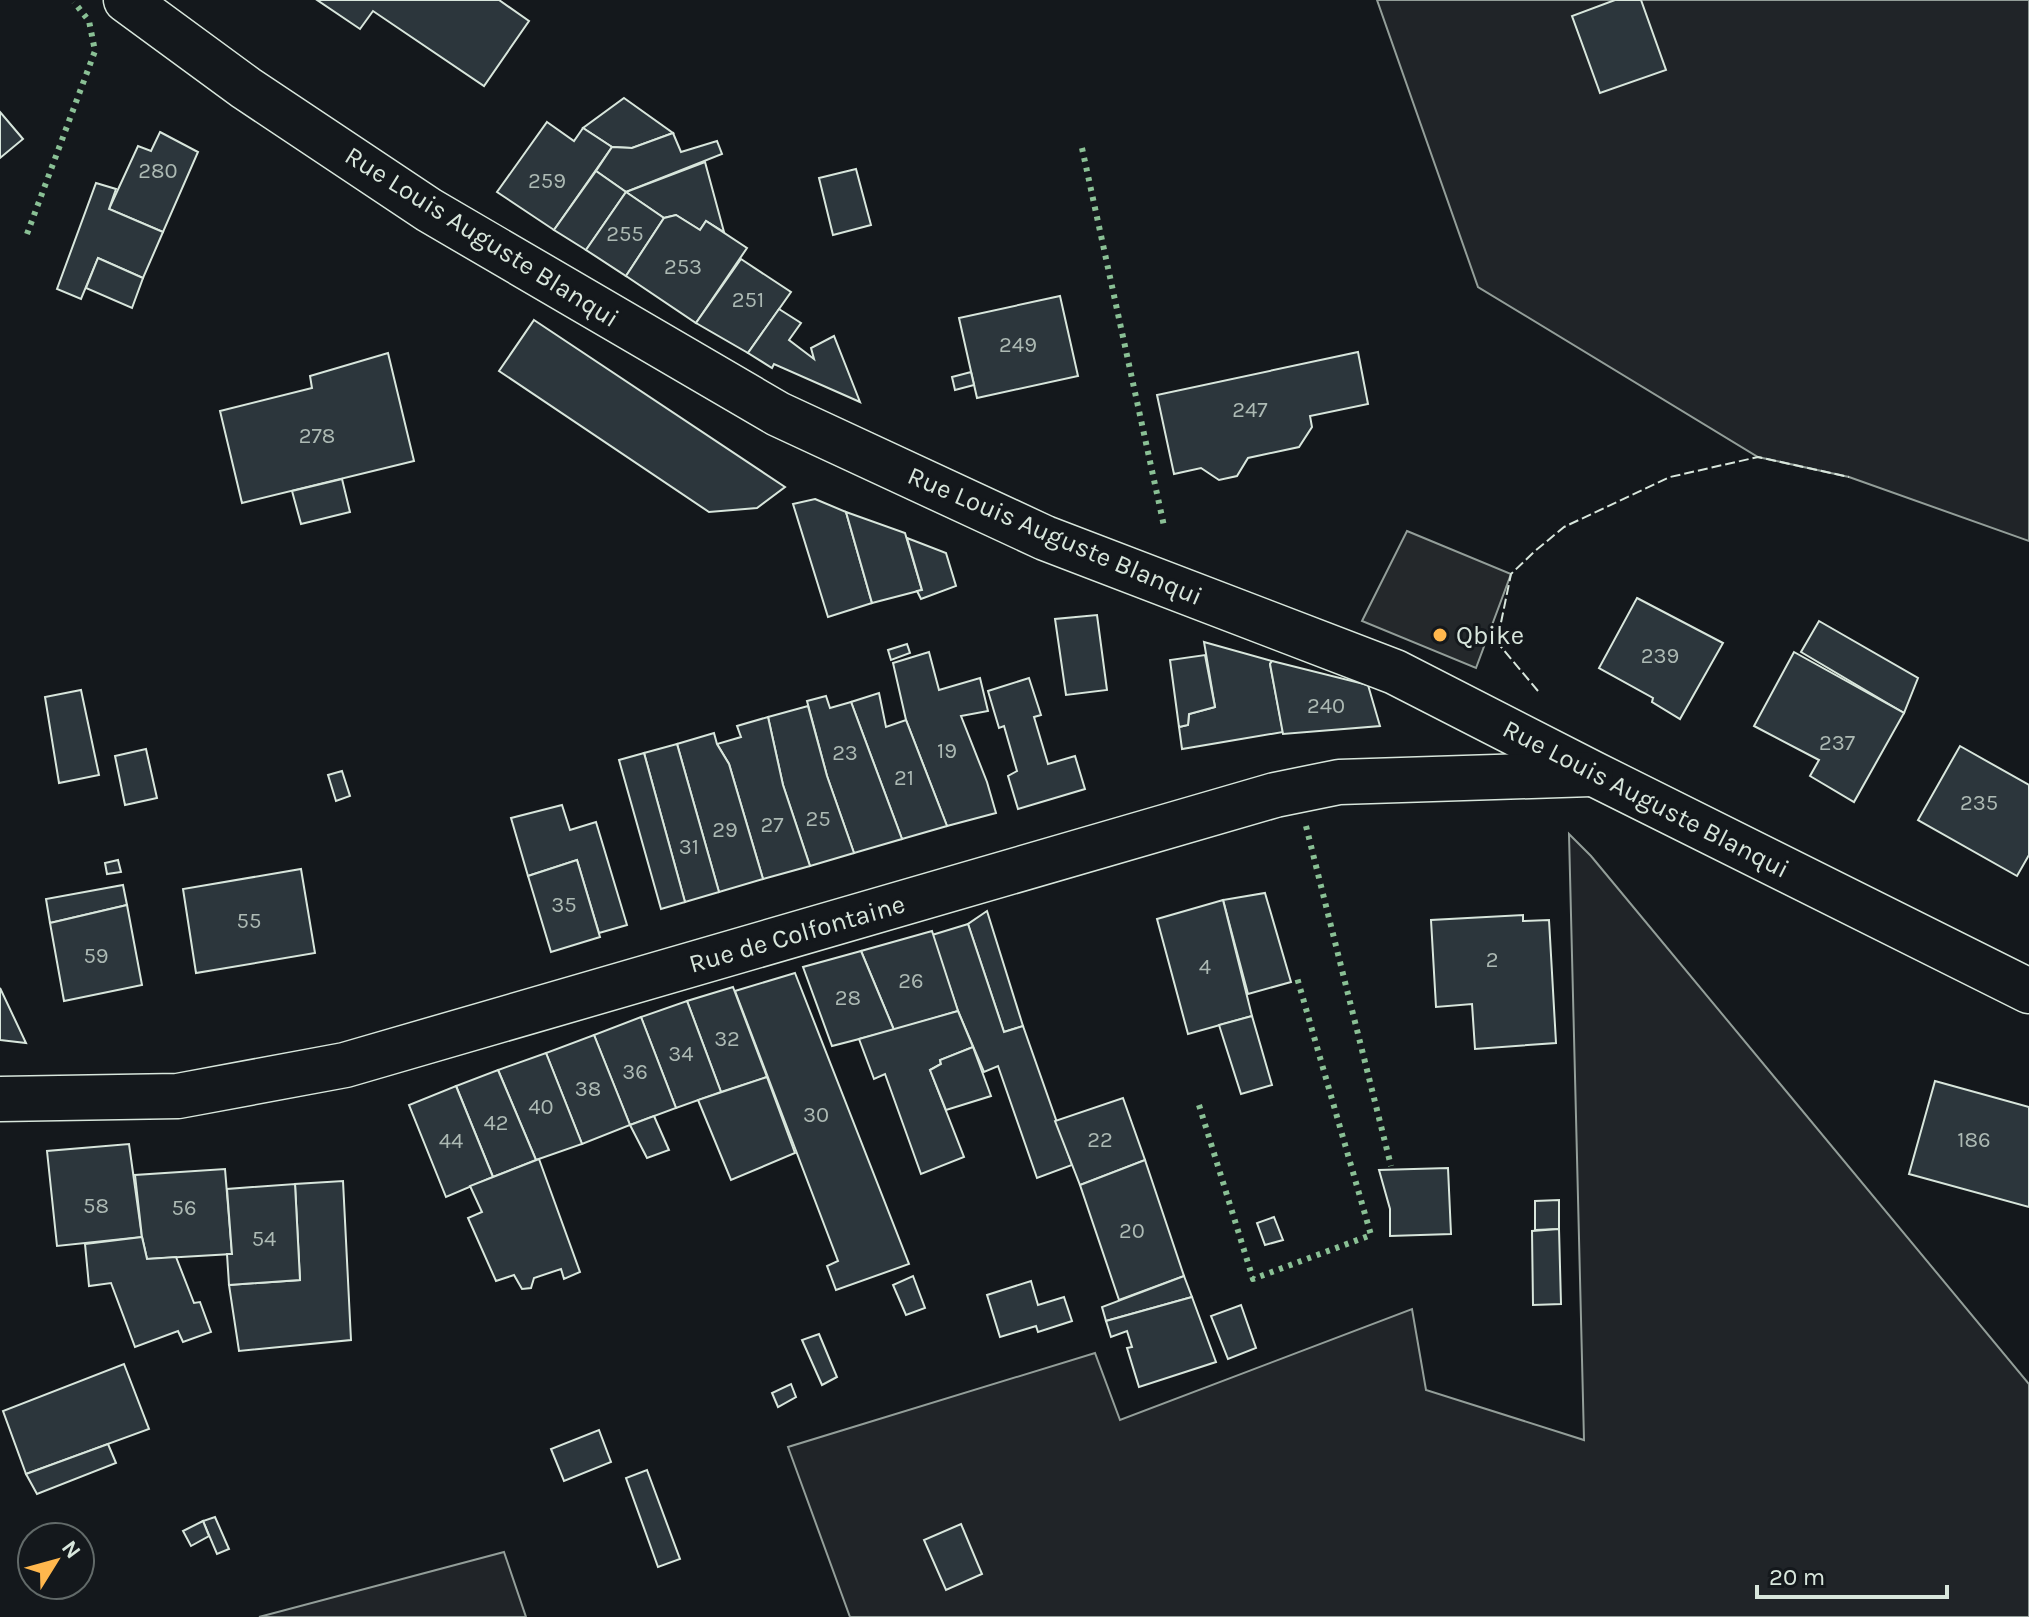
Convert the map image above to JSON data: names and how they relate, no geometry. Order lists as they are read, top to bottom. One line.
{"streets":{"street":["Rue Louis Auguste Blanqui","Rue de Colfontaine"]},"crossings":[["Rue Louis Auguste Blanqui","Rue de Colfontaine"]],"places":["Qbike"],"house_numbers":["280","259","255","253","251","249","247","278","239","240","237","19","23","21","235","25","27","29","31","35","55","59","2","4","26","28","32","34","36","38","40","30","42","22","186","44","58","56","20","54"],"scale_bar":"20 m","north":"top right"}
